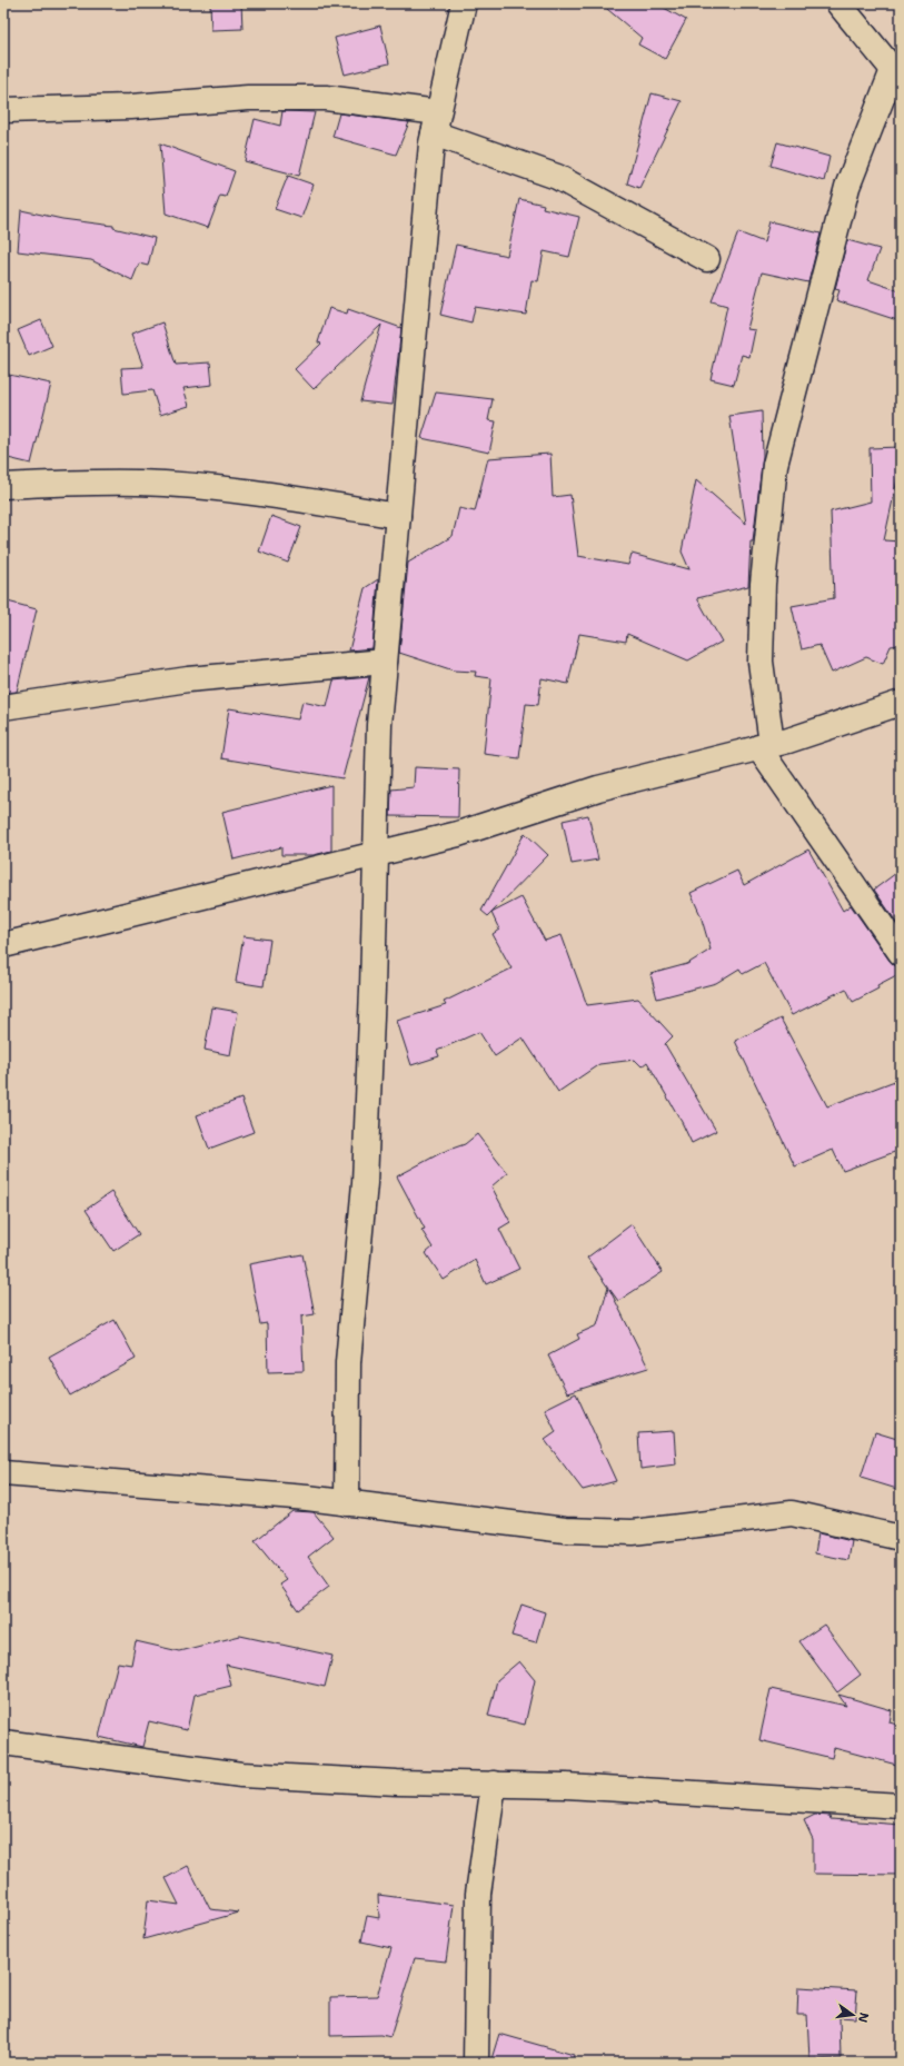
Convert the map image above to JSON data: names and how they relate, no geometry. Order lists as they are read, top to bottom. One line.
{"north":"right"}
